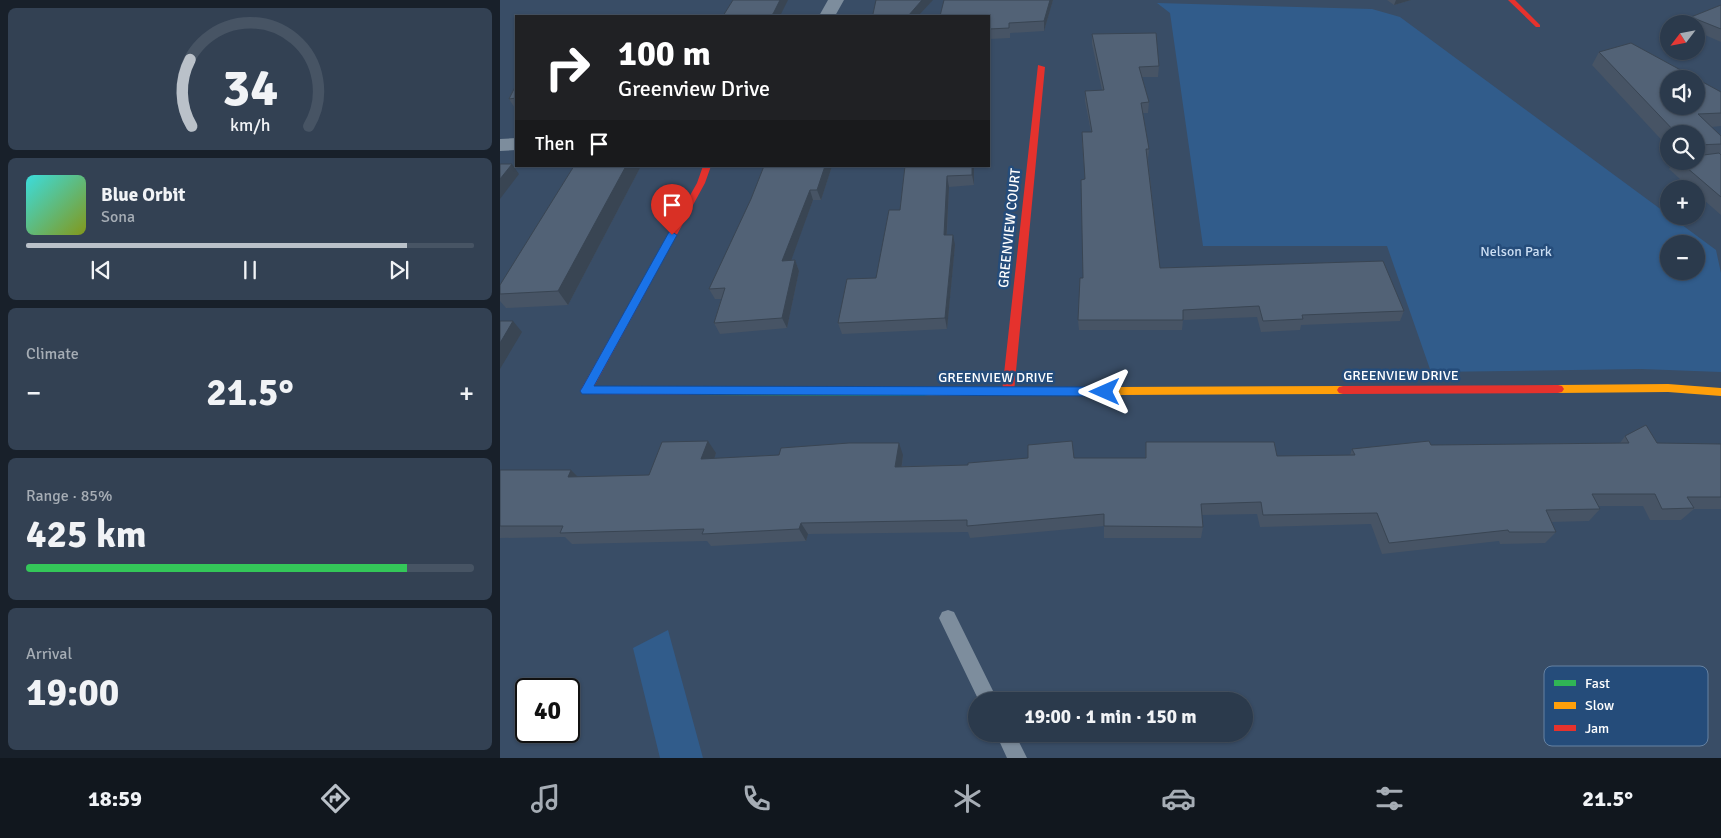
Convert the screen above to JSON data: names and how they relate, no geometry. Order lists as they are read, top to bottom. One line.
{"streets":{"street":["GREENVIEW COURT","GREENVIEW DRIVE"]},"crossings":[["GREENVIEW COURT","GREENVIEW DRIVE"]],"parks":["Nelson Park"],"legend":["Fast","Slow","Jam"],"north":"bottom left","page":{"map_buttons":["+","−"],"turn":["100 m","Greenview Drive"],"then":"Then","song":["Blue Orbit","Sona"],"tile":["Climate",["Range · 85%","425 km"],["Arrival","19:00"]],"heat":["−","21.5°","+"],"limit":"40","trip":"19:00 · 1 min · 150 m","tabs":["18:59","21.5°"],"gauge":["34","km/h"]}}
